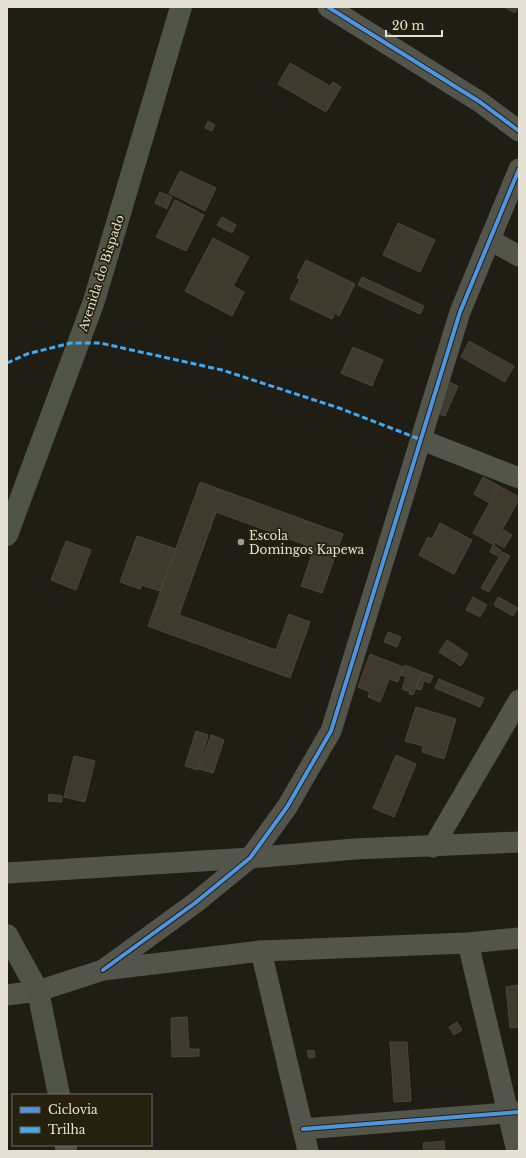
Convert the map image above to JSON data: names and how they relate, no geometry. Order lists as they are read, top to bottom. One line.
{"streets":{"main road":["Avenida do Bispado"]},"places":["Escola Domingos Kapewa"],"legend":["Ciclovia","Trilha"],"scale_bar":"20 m"}
